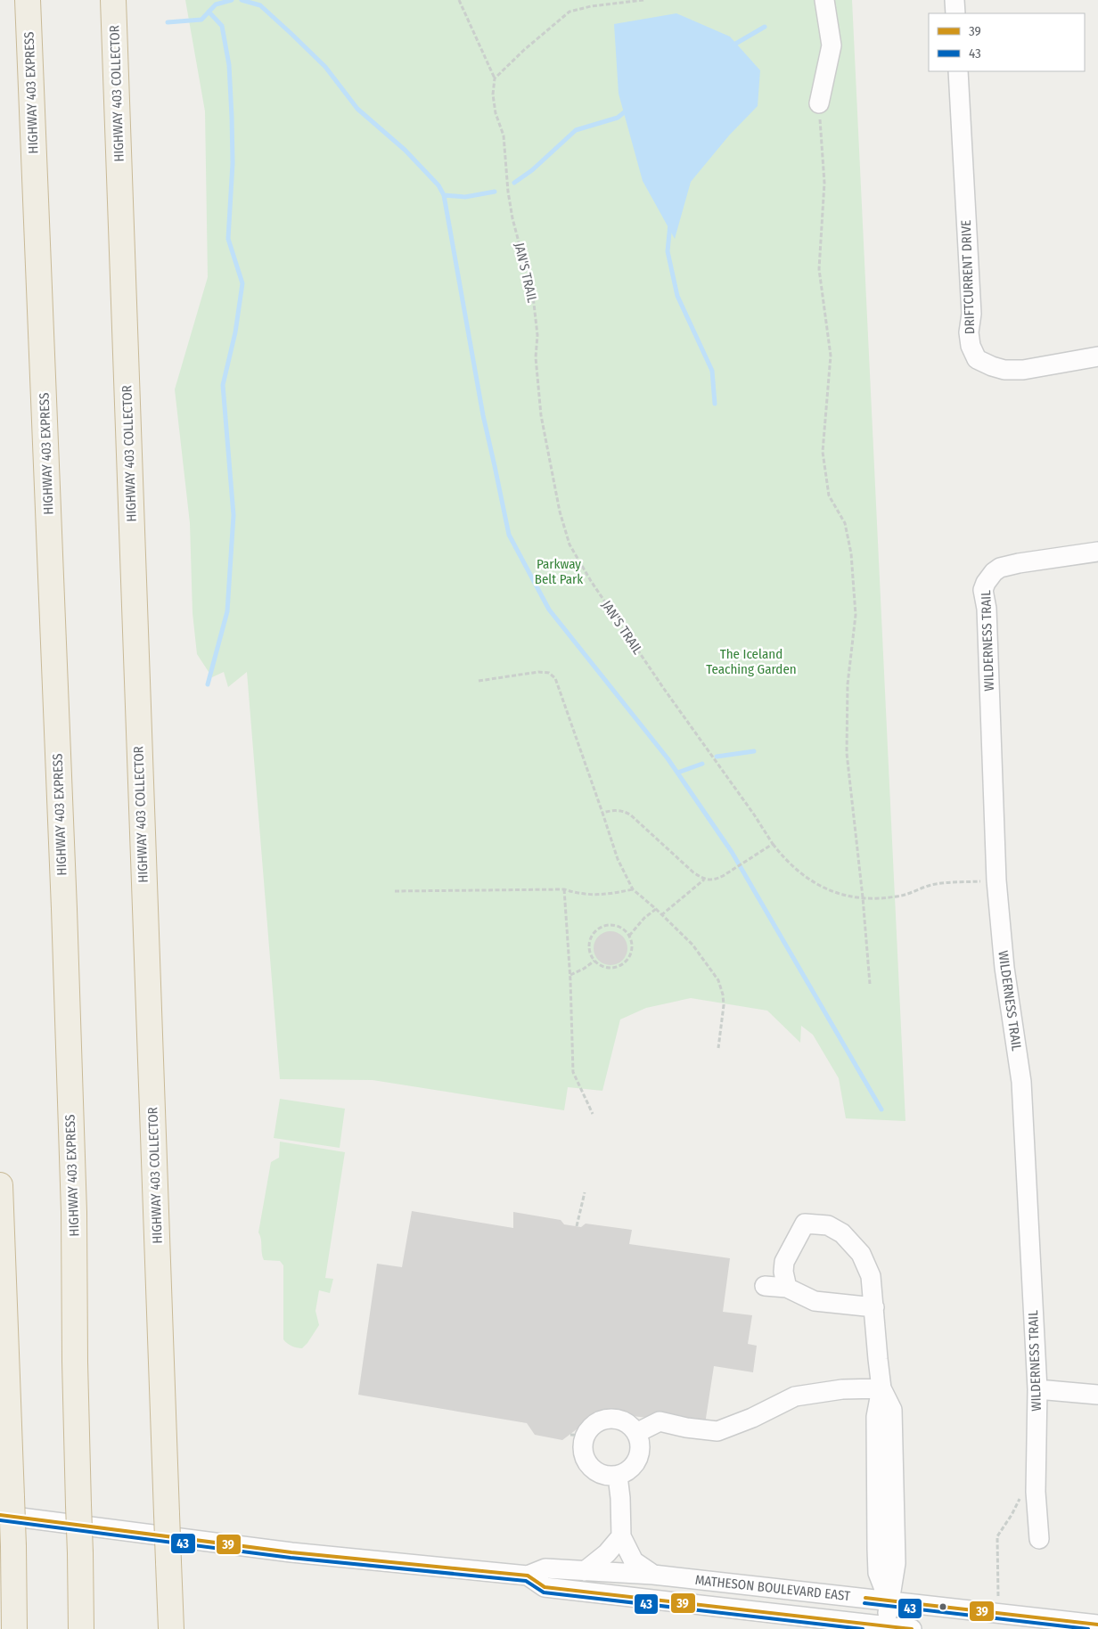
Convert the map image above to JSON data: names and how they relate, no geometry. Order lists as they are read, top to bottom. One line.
{"streets":{"highway":["HIGHWAY 403 EXPRESS","HIGHWAY 403 COLLECTOR"],"street":["DRIFTCURRENT DRIVE","WILDERNESS TRAIL","MATHESON BOULEVARD EAST"],"path":["JAN'S TRAIL"]},"crossings":[["JAN'S TRAIL","WILDERNESS TRAIL"]],"parks":["Parkway Belt Park","The Iceland Teaching Garden"],"lines":["transit line 39","transit line 43"],"legend":["39","43"]}
